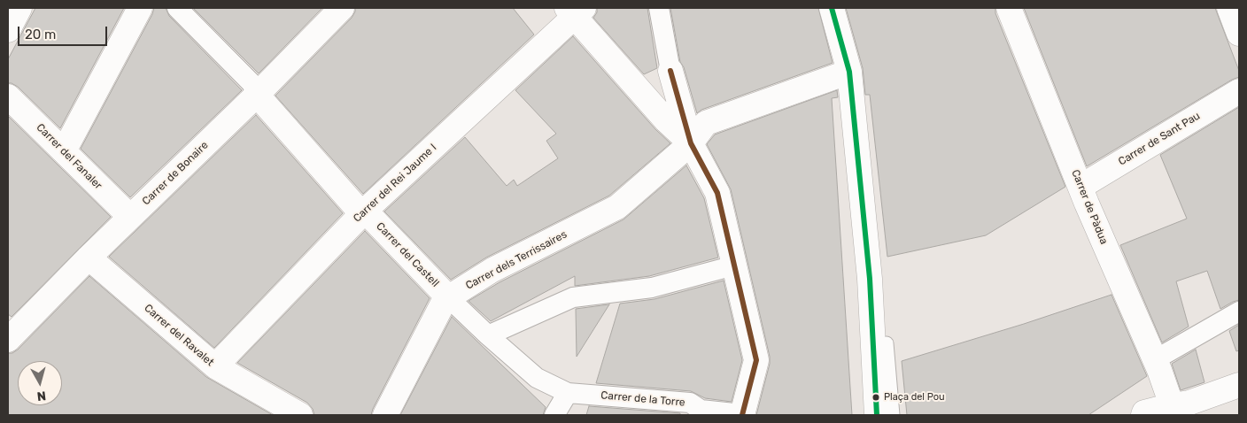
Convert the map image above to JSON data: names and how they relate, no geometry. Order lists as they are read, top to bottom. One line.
{"streets":{"street":["Carrer de Sant Pau","Carrer del Fanaler","Carrer de Bonaire","Carrer del Rei Jaume I","Carrer de Pàdua","Carrer del Castell","Carrer dels Terrissaires","Carrer del Ravalet","Carrer de la Torre"]},"crossings":[["Carrer de Sant Pau","Carrer de Pàdua"],["Carrer del Fanaler","Carrer de Bonaire"],["Carrer de Bonaire","Carrer del Castell"],["Carrer de Bonaire","Carrer del Ravalet"],["Carrer del Rei Jaume I","Carrer del Castell"],["Carrer del Rei Jaume I","Carrer del Ravalet"],["Carrer del Castell","Carrer dels Terrissaires"],["Carrer del Castell","Carrer de la Torre"]],"places":["Plaça del Pou"],"scale_bar":"20 m","north":"bottom"}
